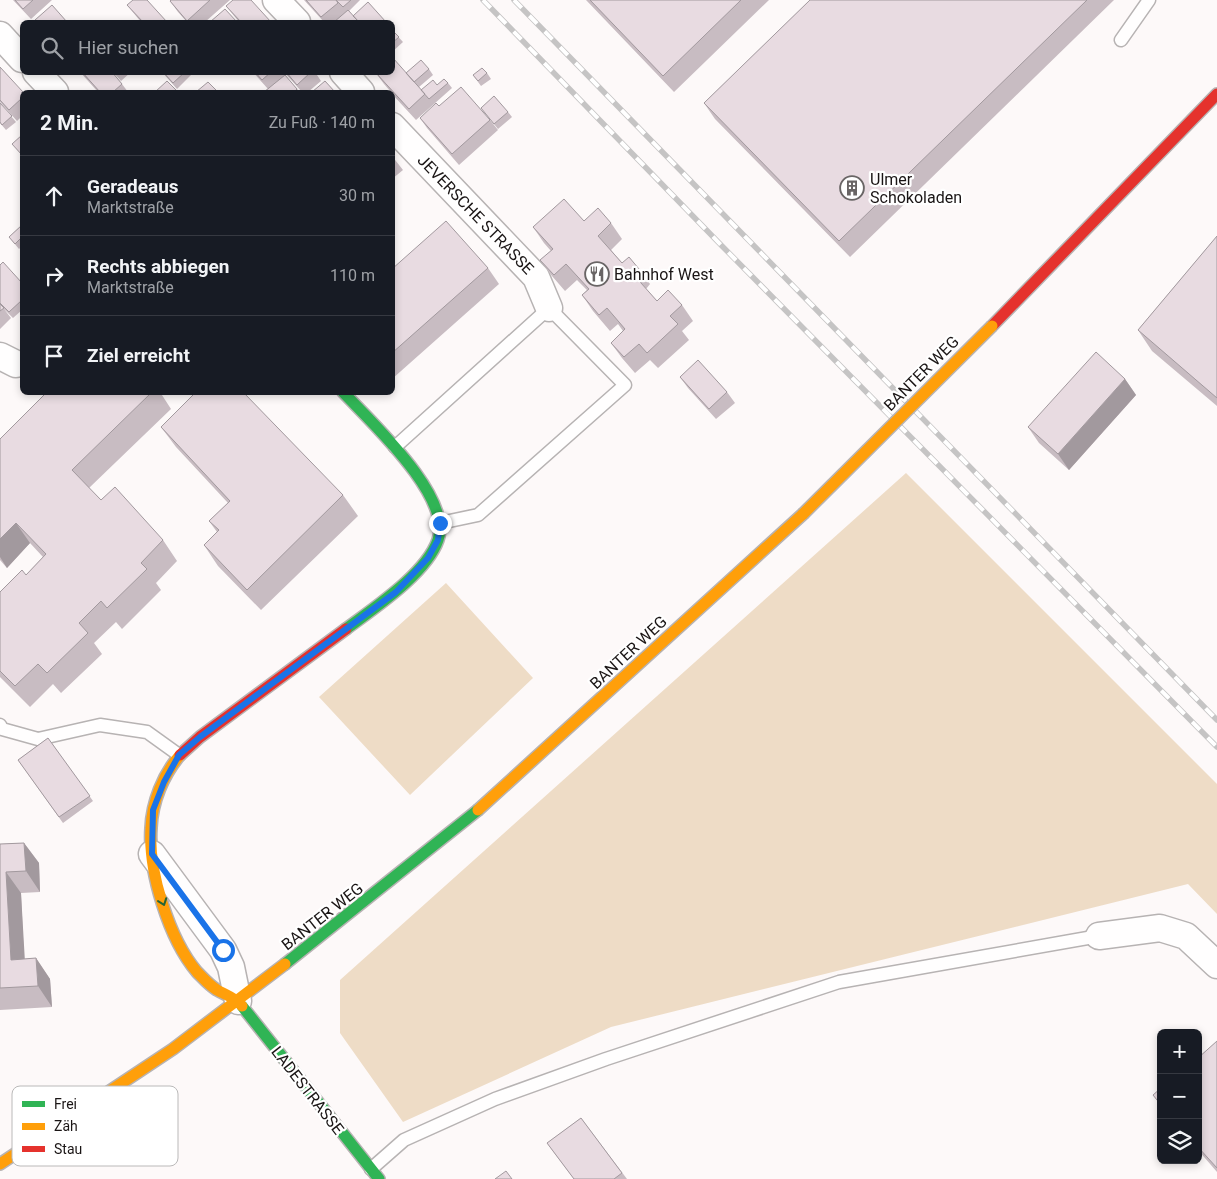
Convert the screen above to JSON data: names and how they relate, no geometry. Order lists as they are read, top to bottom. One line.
{"streets":{"street":["JEVERSCHE STRASSE","BANTER WEG","LADESTRASSE"]},"crossings":[["BANTER WEG","LADESTRASSE"]],"places":{"building":["Ulmer Schokoladen"],"restaurant":["Bahnhof West"]},"legend":["Frei","Zäh","Stau"],"page":{"search":"Hier suchen","heading":["2 Min.","Zu Fuß · 140 m"],"list":[["Geradeaus","Marktstraße","30 m"],["Rechts abbiegen","Marktstraße","110 m"],"Ziel erreicht"],"map_buttons":["+","−"]}}
